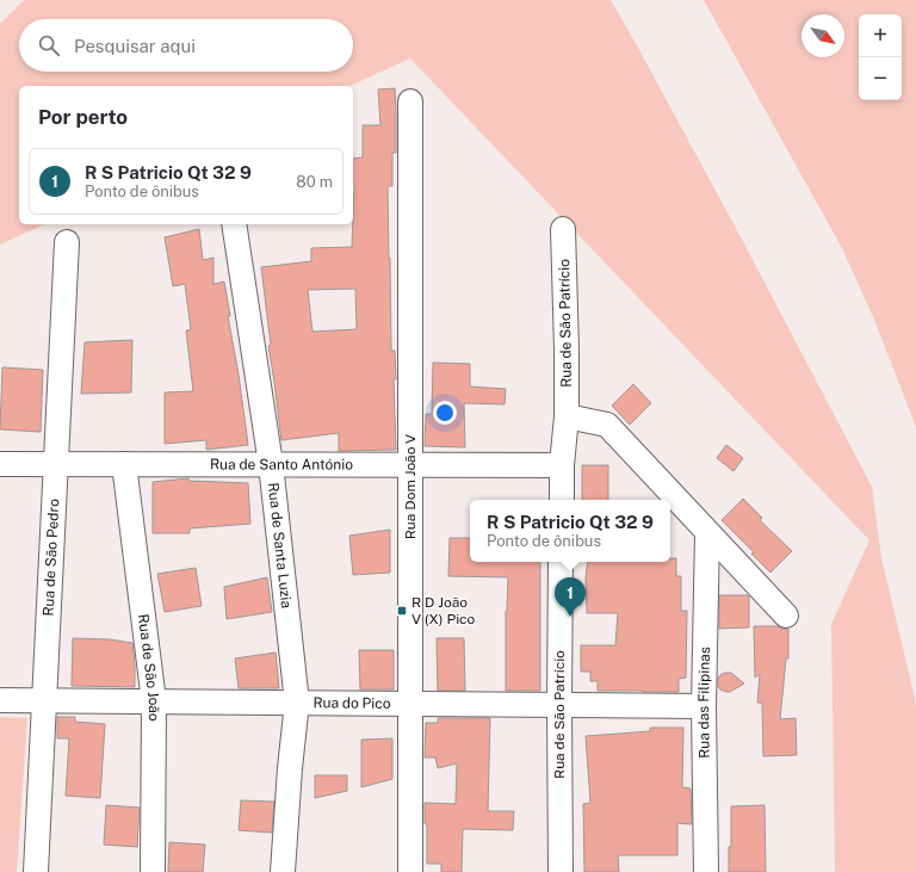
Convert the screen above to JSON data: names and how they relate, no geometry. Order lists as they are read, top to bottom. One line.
{"streets":{"street":["Rua de São Patrício","Rua de Santo António","Rua Dom João V","Rua de Santa Luzia","Rua de São Pedro","Rua de São João","Rua do Pico","Rua das Filipinas"]},"crossings":[["Rua de São Patrício","Rua de Santo António"],["Rua de São Patrício","Rua do Pico"],["Rua de Santo António","Rua Dom João V"],["Rua de Santo António","Rua de Santa Luzia"],["Rua de Santo António","Rua de São Pedro"],["Rua de Santo António","Rua de São João"],["Rua Dom João V","Rua do Pico"],["Rua de Santa Luzia","Rua do Pico"],["Rua de São Pedro","Rua do Pico"],["Rua de São João","Rua do Pico"],["Rua do Pico","Rua das Filipinas"]],"places":{"transit":["R D João V (X) Pico"]},"north":"bottom right","page":{"map_buttons":["+","−"],"search":"Pesquisar aqui","heading":"Por perto","list":[{"mark":"1","name":"R S Patricio Qt 32 9","note":"Ponto de ônibus","value":"80 m"}],"popup":["R S Patricio Qt 32 9","Ponto de ônibus"],"pins":"1"}}
